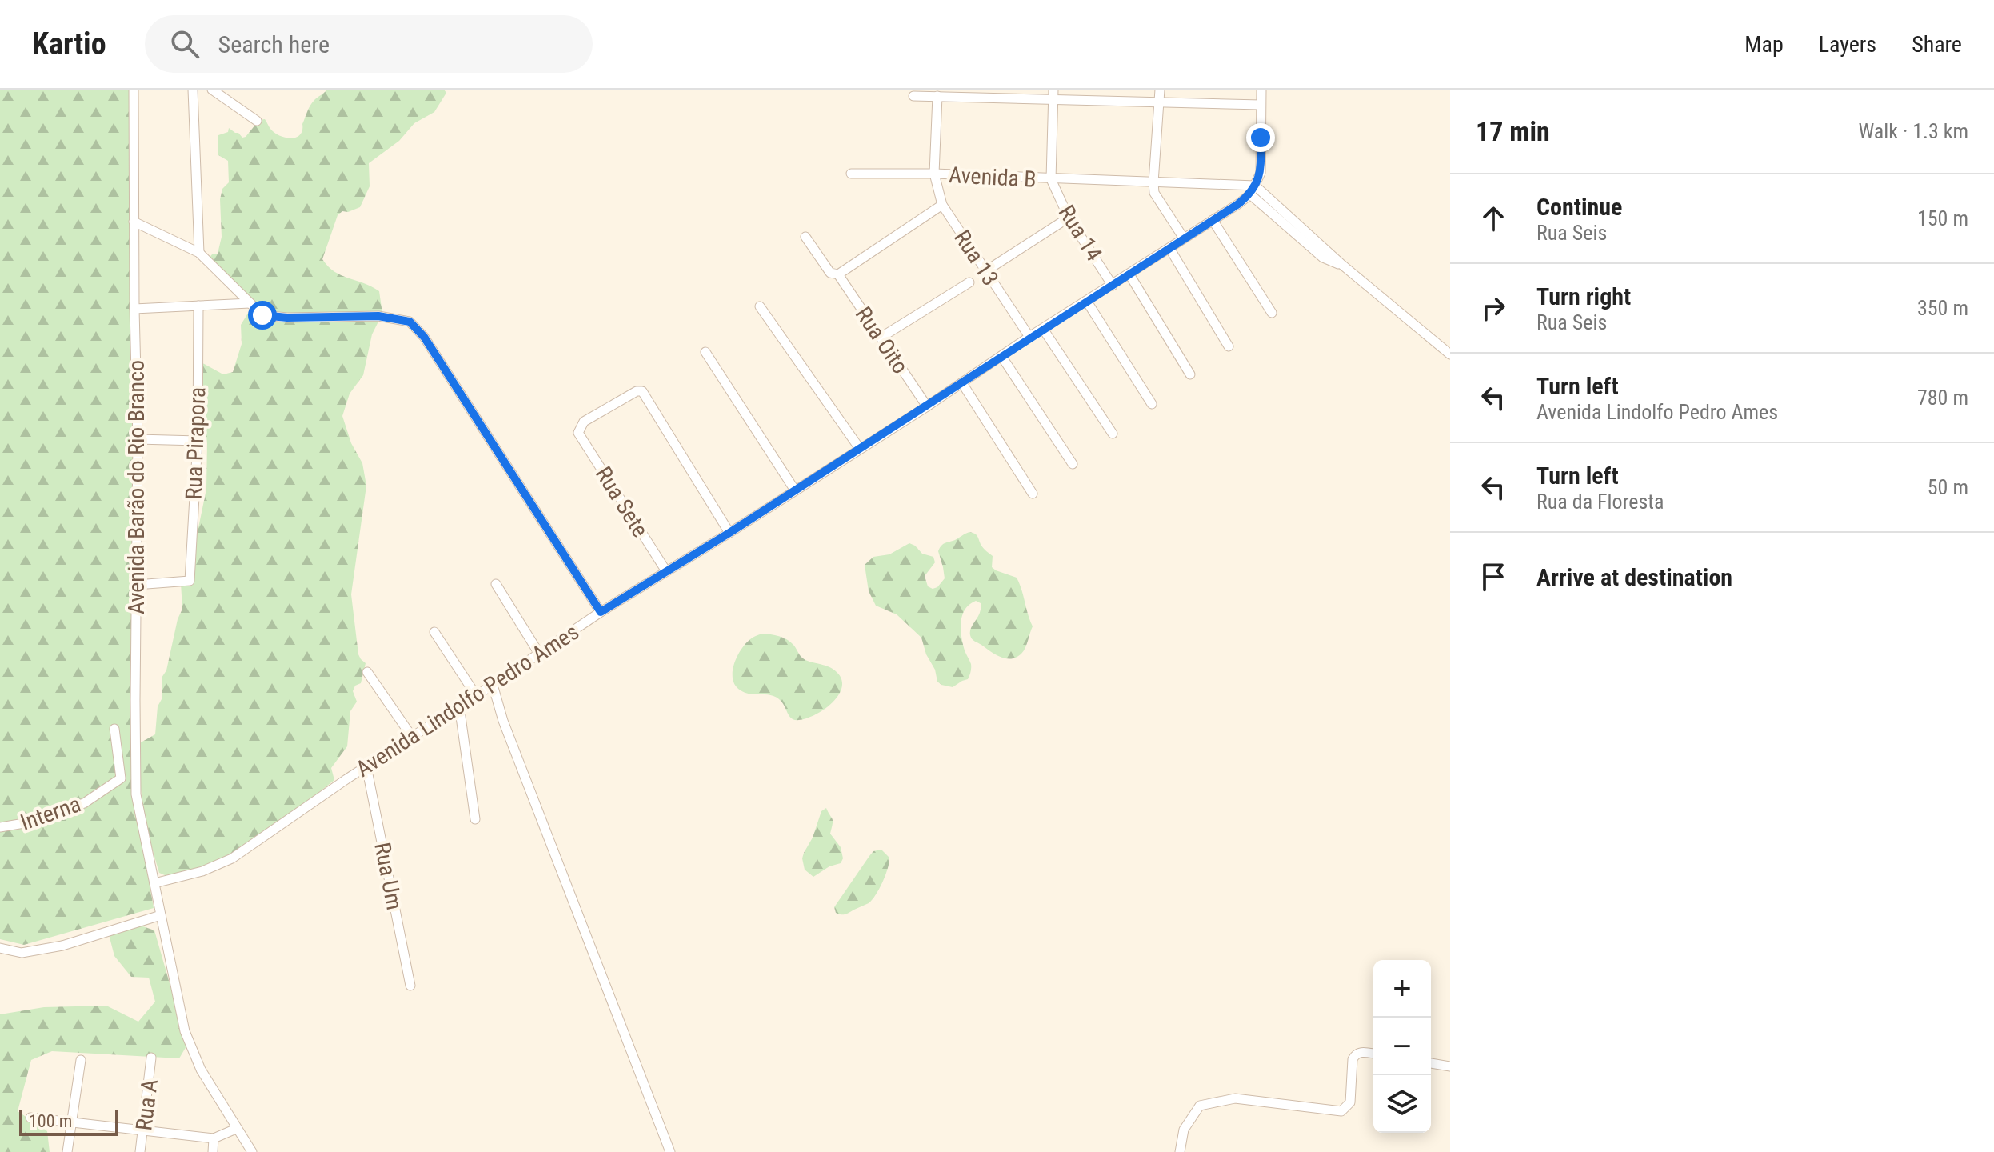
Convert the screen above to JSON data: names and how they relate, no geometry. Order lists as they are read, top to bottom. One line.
{"streets":{"street":["Avenida B","Rua 14","Rua 13","Rua Oito","Rua Pirapora","Avenida Barão do Rio Branco","Rua Sete","Avenida Lindolfo Pedro Ames","Interna","Rua Um","Rua A"]},"crossings":[["Avenida B","Rua 14"],["Avenida B","Rua 13"],["Avenida B","Avenida Lindolfo Pedro Ames"],["Rua 14","Avenida Lindolfo Pedro Ames"],["Rua 13","Avenida Lindolfo Pedro Ames"],["Rua Oito","Avenida Lindolfo Pedro Ames"],["Rua Pirapora","Avenida Barão do Rio Branco"],["Avenida Barão do Rio Branco","Avenida Lindolfo Pedro Ames"],["Rua Sete","Avenida Lindolfo Pedro Ames"],["Avenida Lindolfo Pedro Ames","Rua Um"]],"scale_bar":"100 m","page":{"header":"Kartio","search":"Search here","nav":["Map","Layers","Share"],"heading":["17 min","Walk · 1.3 km"],"list":[["Continue","Rua Seis","150 m"],["Turn right","Rua Seis","350 m"],["Turn left","Avenida Lindolfo Pedro Ames","780 m"],["Turn left","Rua da Floresta","50 m"],"Arrive at destination"],"map_buttons":["+","−"],"scale":"100 m"}}
